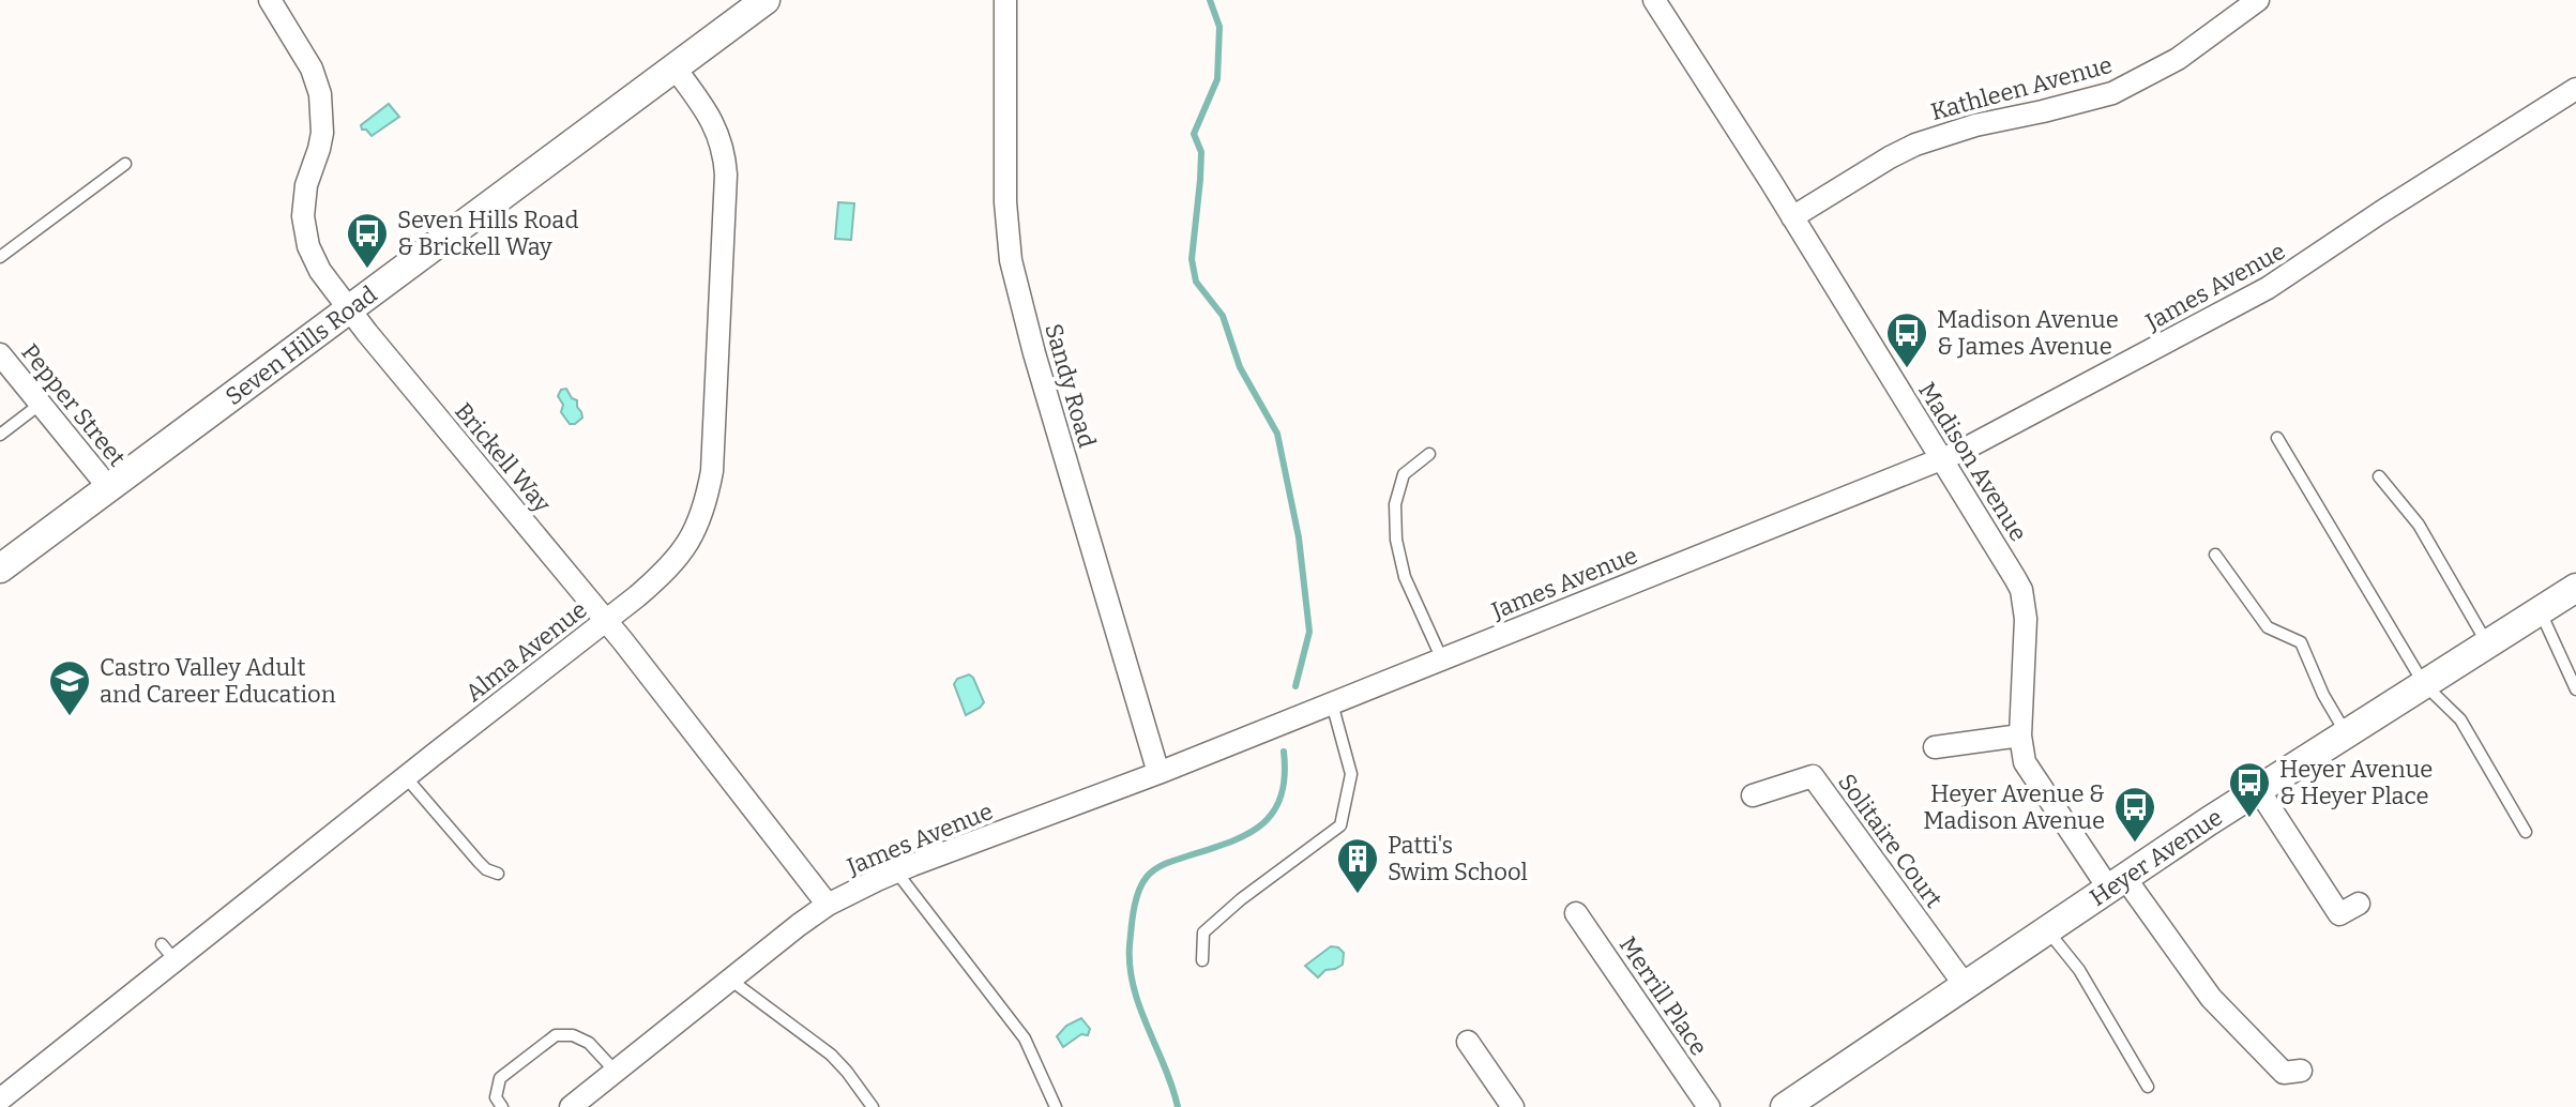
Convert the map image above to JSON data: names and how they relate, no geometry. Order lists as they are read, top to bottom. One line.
{"streets":{"street":["Kathleen Avenue","James Avenue","Seven Hills Road","Sandy Road","Pepper Street","Brickell Way","Madison Avenue","Alma Avenue","Solitaire Court","Heyer Avenue","Merrill Place"]},"crossings":[["Kathleen Avenue","Madison Avenue"],["James Avenue","Sandy Road"],["James Avenue","Brickell Way"],["James Avenue","Madison Avenue"],["Seven Hills Road","Pepper Street"],["Seven Hills Road","Brickell Way"],["Seven Hills Road","Alma Avenue"],["Brickell Way","Alma Avenue"],["Madison Avenue","Heyer Avenue"],["Solitaire Court","Heyer Avenue"]],"places":{"bus stop":["Seven Hills Road & Brickell Way","Madison Avenue & James Avenue","Heyer Avenue & Heyer Place","Heyer Avenue & Madison Avenue"],"school or university":["Castro Valley Adult and Career Education"],"building":["Patti's Swim School"]}}
